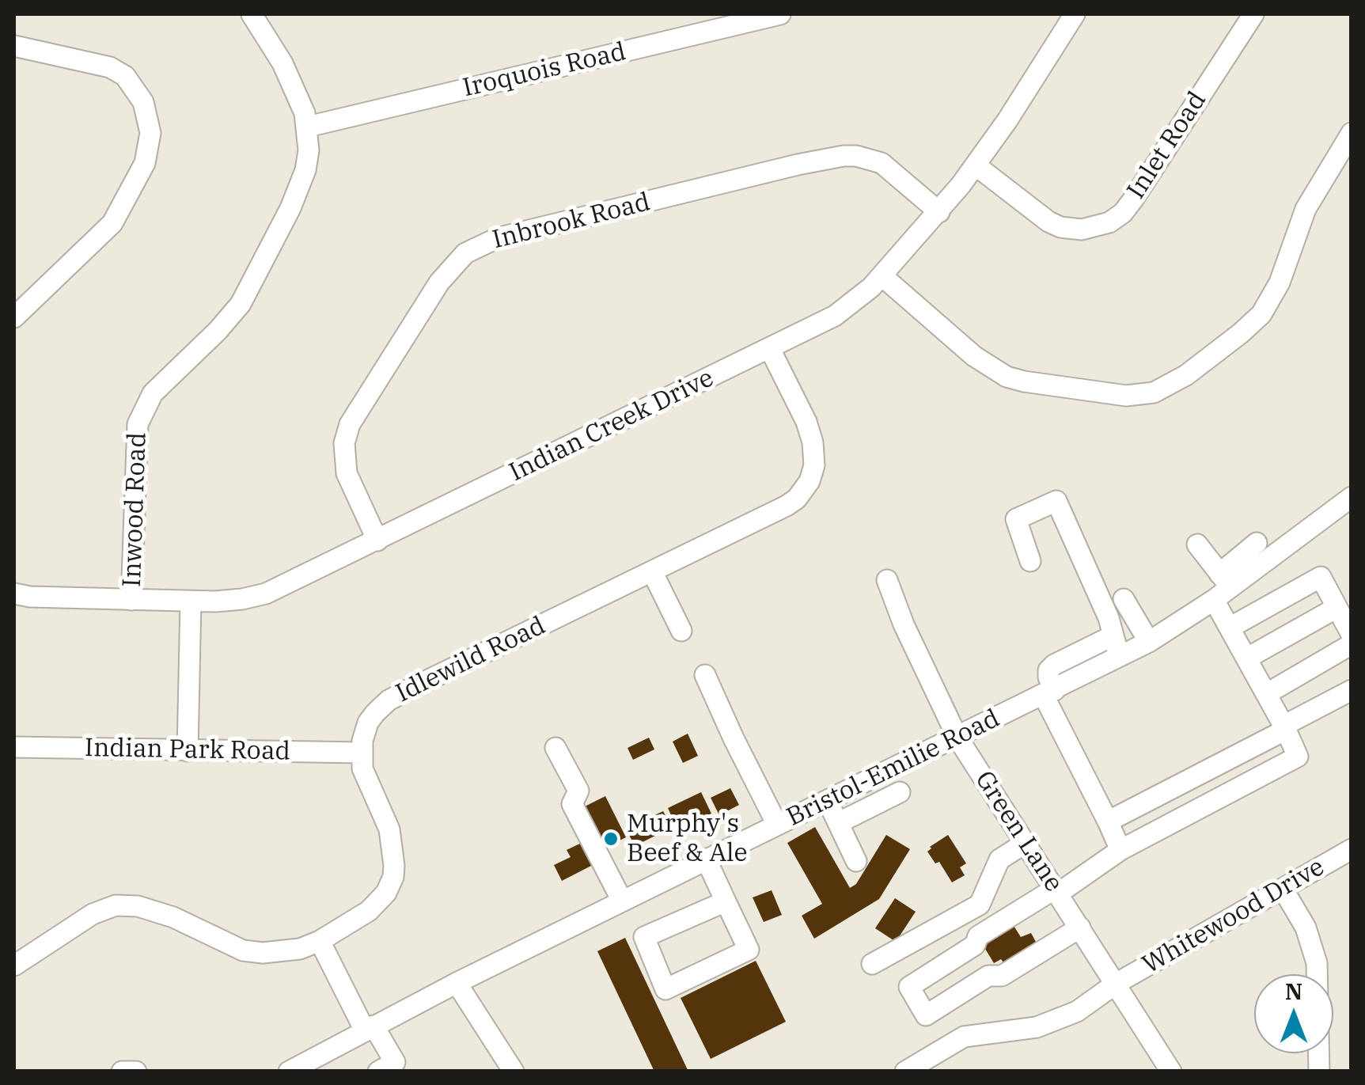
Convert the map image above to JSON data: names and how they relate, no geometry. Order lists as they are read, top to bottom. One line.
{"streets":{"street":["Iroquois Road","Inlet Road","Inbrook Road","Indian Creek Drive","Inwood Road","Idlewild Road","Indian Park Road","Bristol-Emilie Road","Green Lane","Whitewood Drive"]},"crossings":[["Iroquois Road","Inwood Road"],["Inlet Road","Indian Creek Drive"],["Inbrook Road","Indian Creek Drive"],["Indian Creek Drive","Inwood Road"],["Indian Creek Drive","Idlewild Road"],["Idlewild Road","Indian Park Road"],["Bristol-Emilie Road","Green Lane"],["Green Lane","Whitewood Drive"]],"places":["Murphy's Beef & Ale"],"north":"top"}
